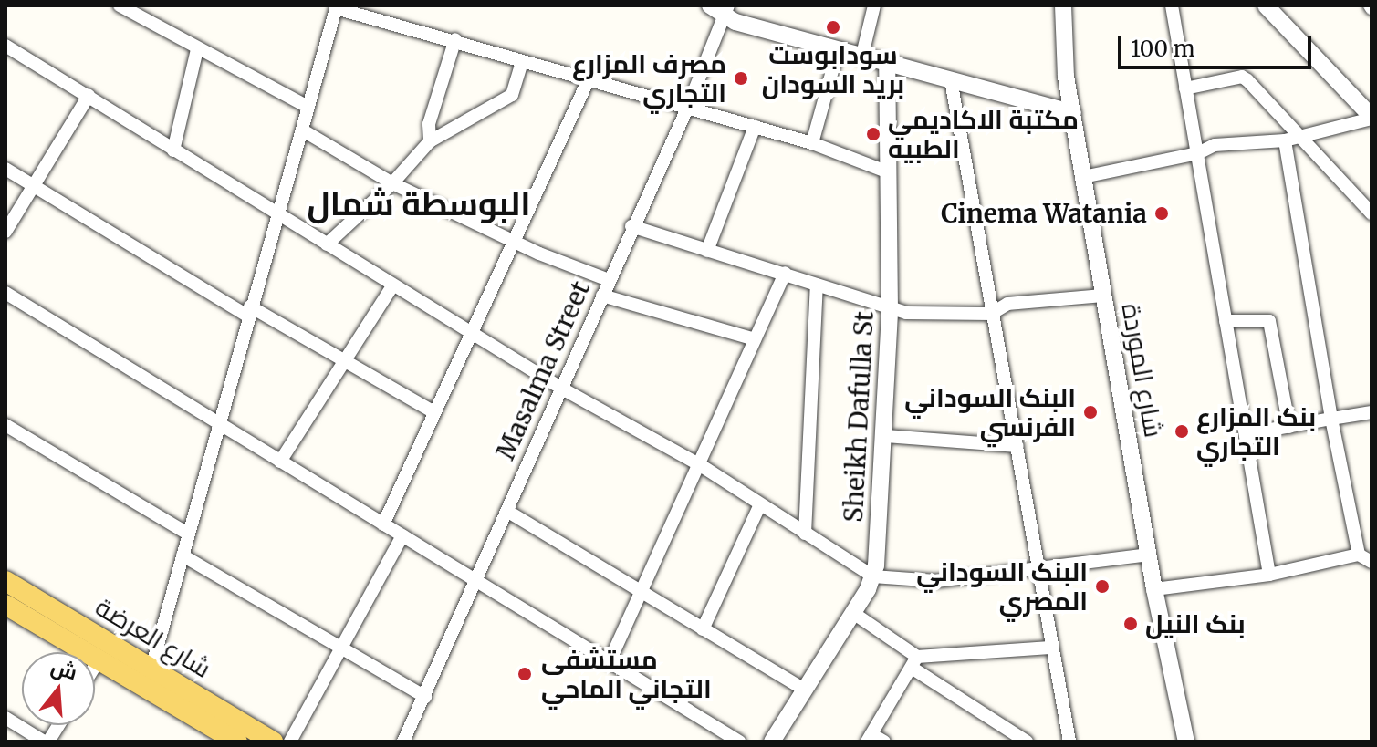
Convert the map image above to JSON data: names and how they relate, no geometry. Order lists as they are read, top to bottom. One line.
{"streets":{"main road":["شارع العرضة"],"street":["Masalma Street","شارع الموردة","Sheikh Dafulla St"]},"districts":["البوسطة شمال"],"places":["سودابوست بريد السودان","مصرف المزارع التجاري","مكتبة الاكاديمي الطبيه","Cinema Watania","البنک السوداني الفرنسي","بنک المزارع التجاري","البنک السوداني المصري","بنک النيل","مستشفى التجاني الماحي"],"scale_bar":"100 m","north":"top"}
